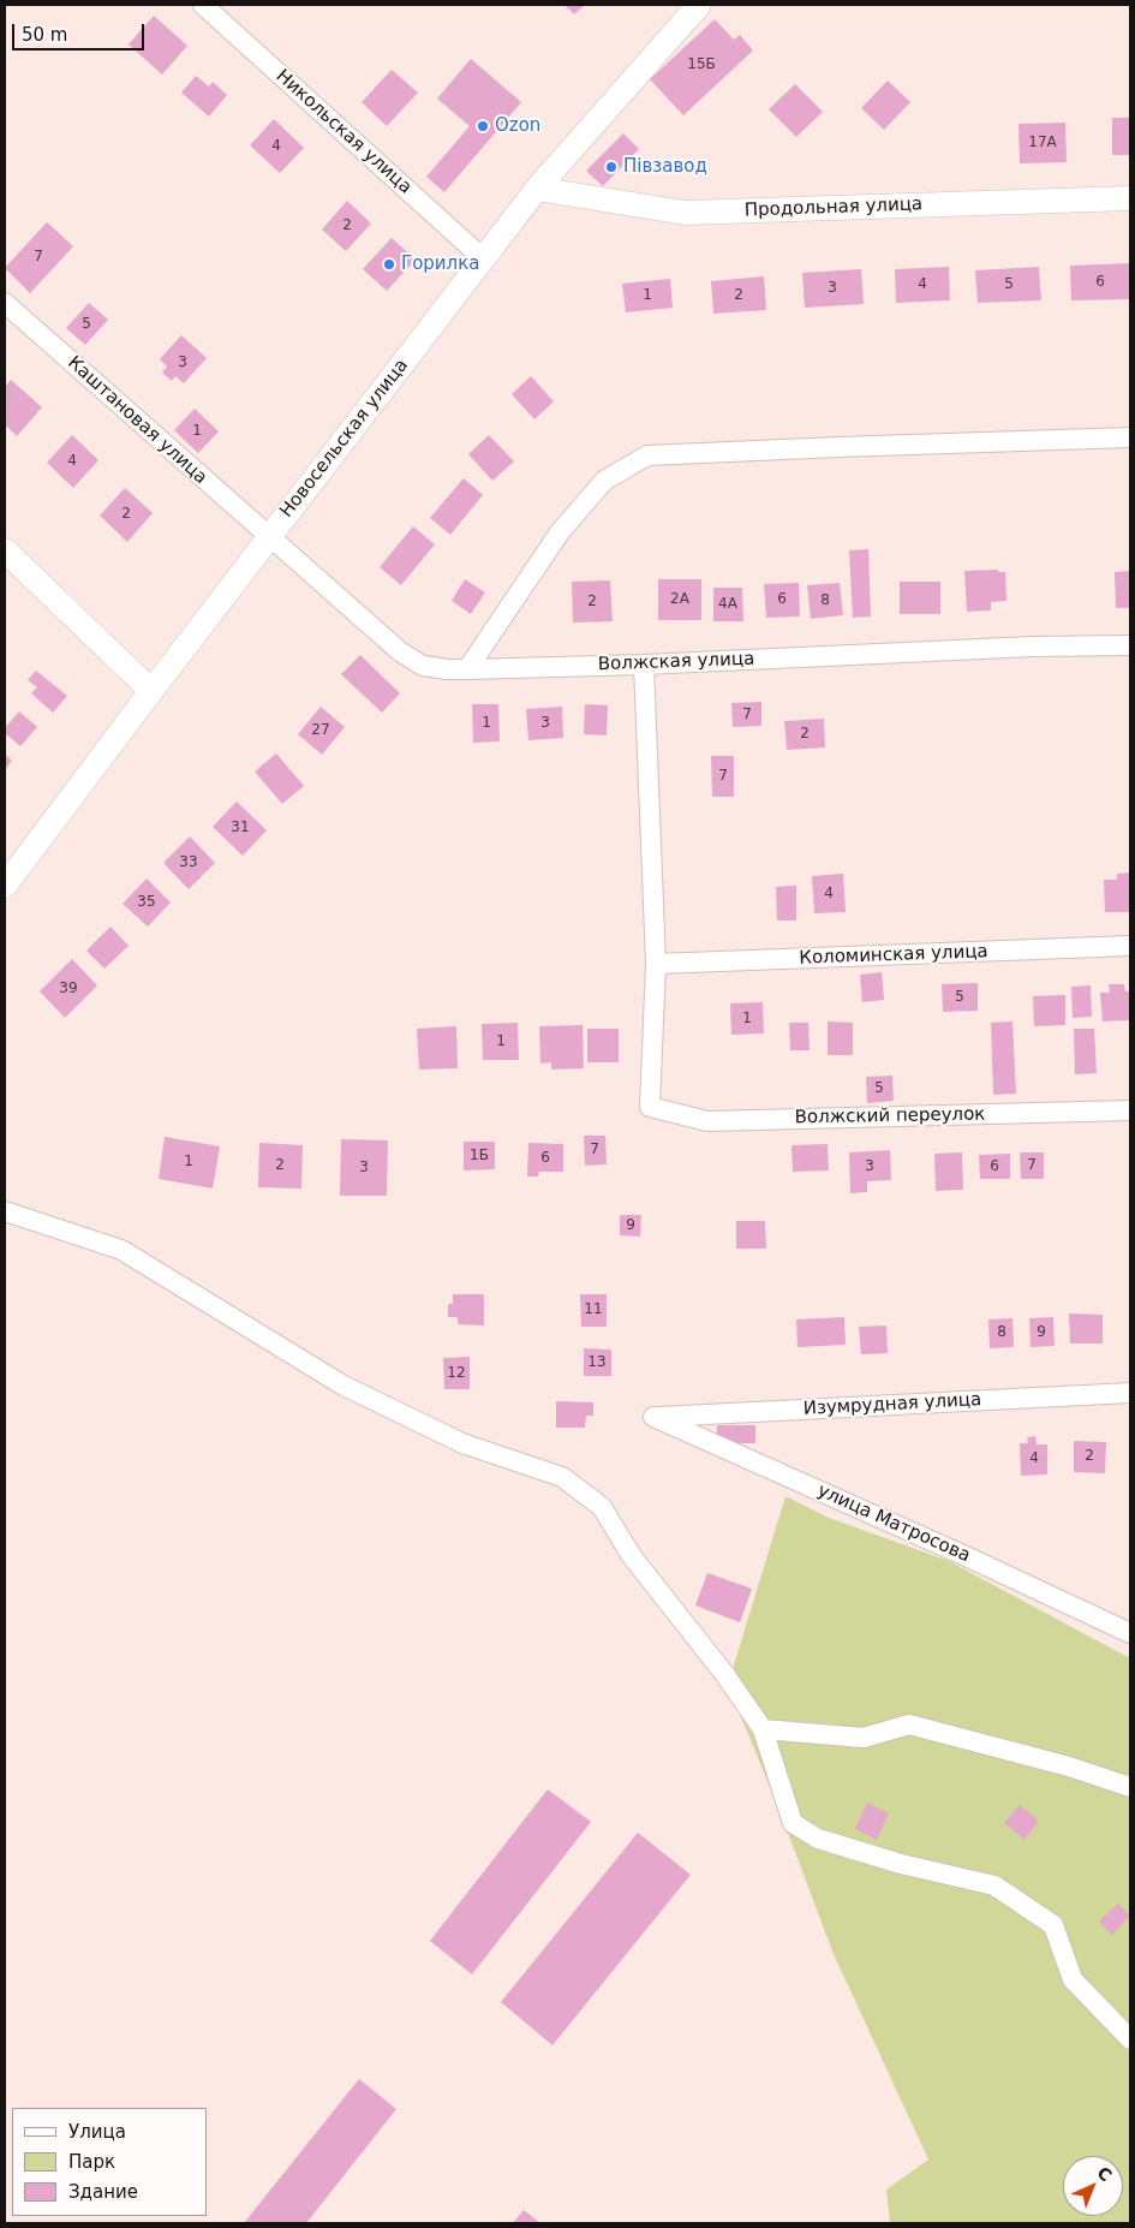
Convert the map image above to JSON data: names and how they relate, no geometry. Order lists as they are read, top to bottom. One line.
{"streets":{"street":["Никольская улица","Продольная улица","Каштановая улица","Новосельская улица","Волжская улица","Коломинская улица","Волжский переулок","Изумрудная улица","улица Матросова"]},"crossings":[["Никольская улица","Новосельская улица"],["Продольная улица","Новосельская улица"],["Каштановая улица","Новосельская улица"],["Каштановая улица","Волжская улица"],["Новосельская улица","Волжская улица"],["Коломинская улица","Волжский переулок"],["Изумрудная улица","улица Матросова"]],"places":["Ozon","Пiвзавод","Горилка"],"house_numbers":["15Б","17А","4","2","7","6","4","5","3","1","2","5","3","1","4","2","2А","6","8","2","4А","7","1","3","27","2","7","31","33","4","35","39","5","1","1","5","7","1Б","6","1","2","7","3","6","3","9","11","8","9","13","12","2","4"],"legend":["Улица","Парк","Здание"],"scale_bar":"50 m","north":"top right"}
